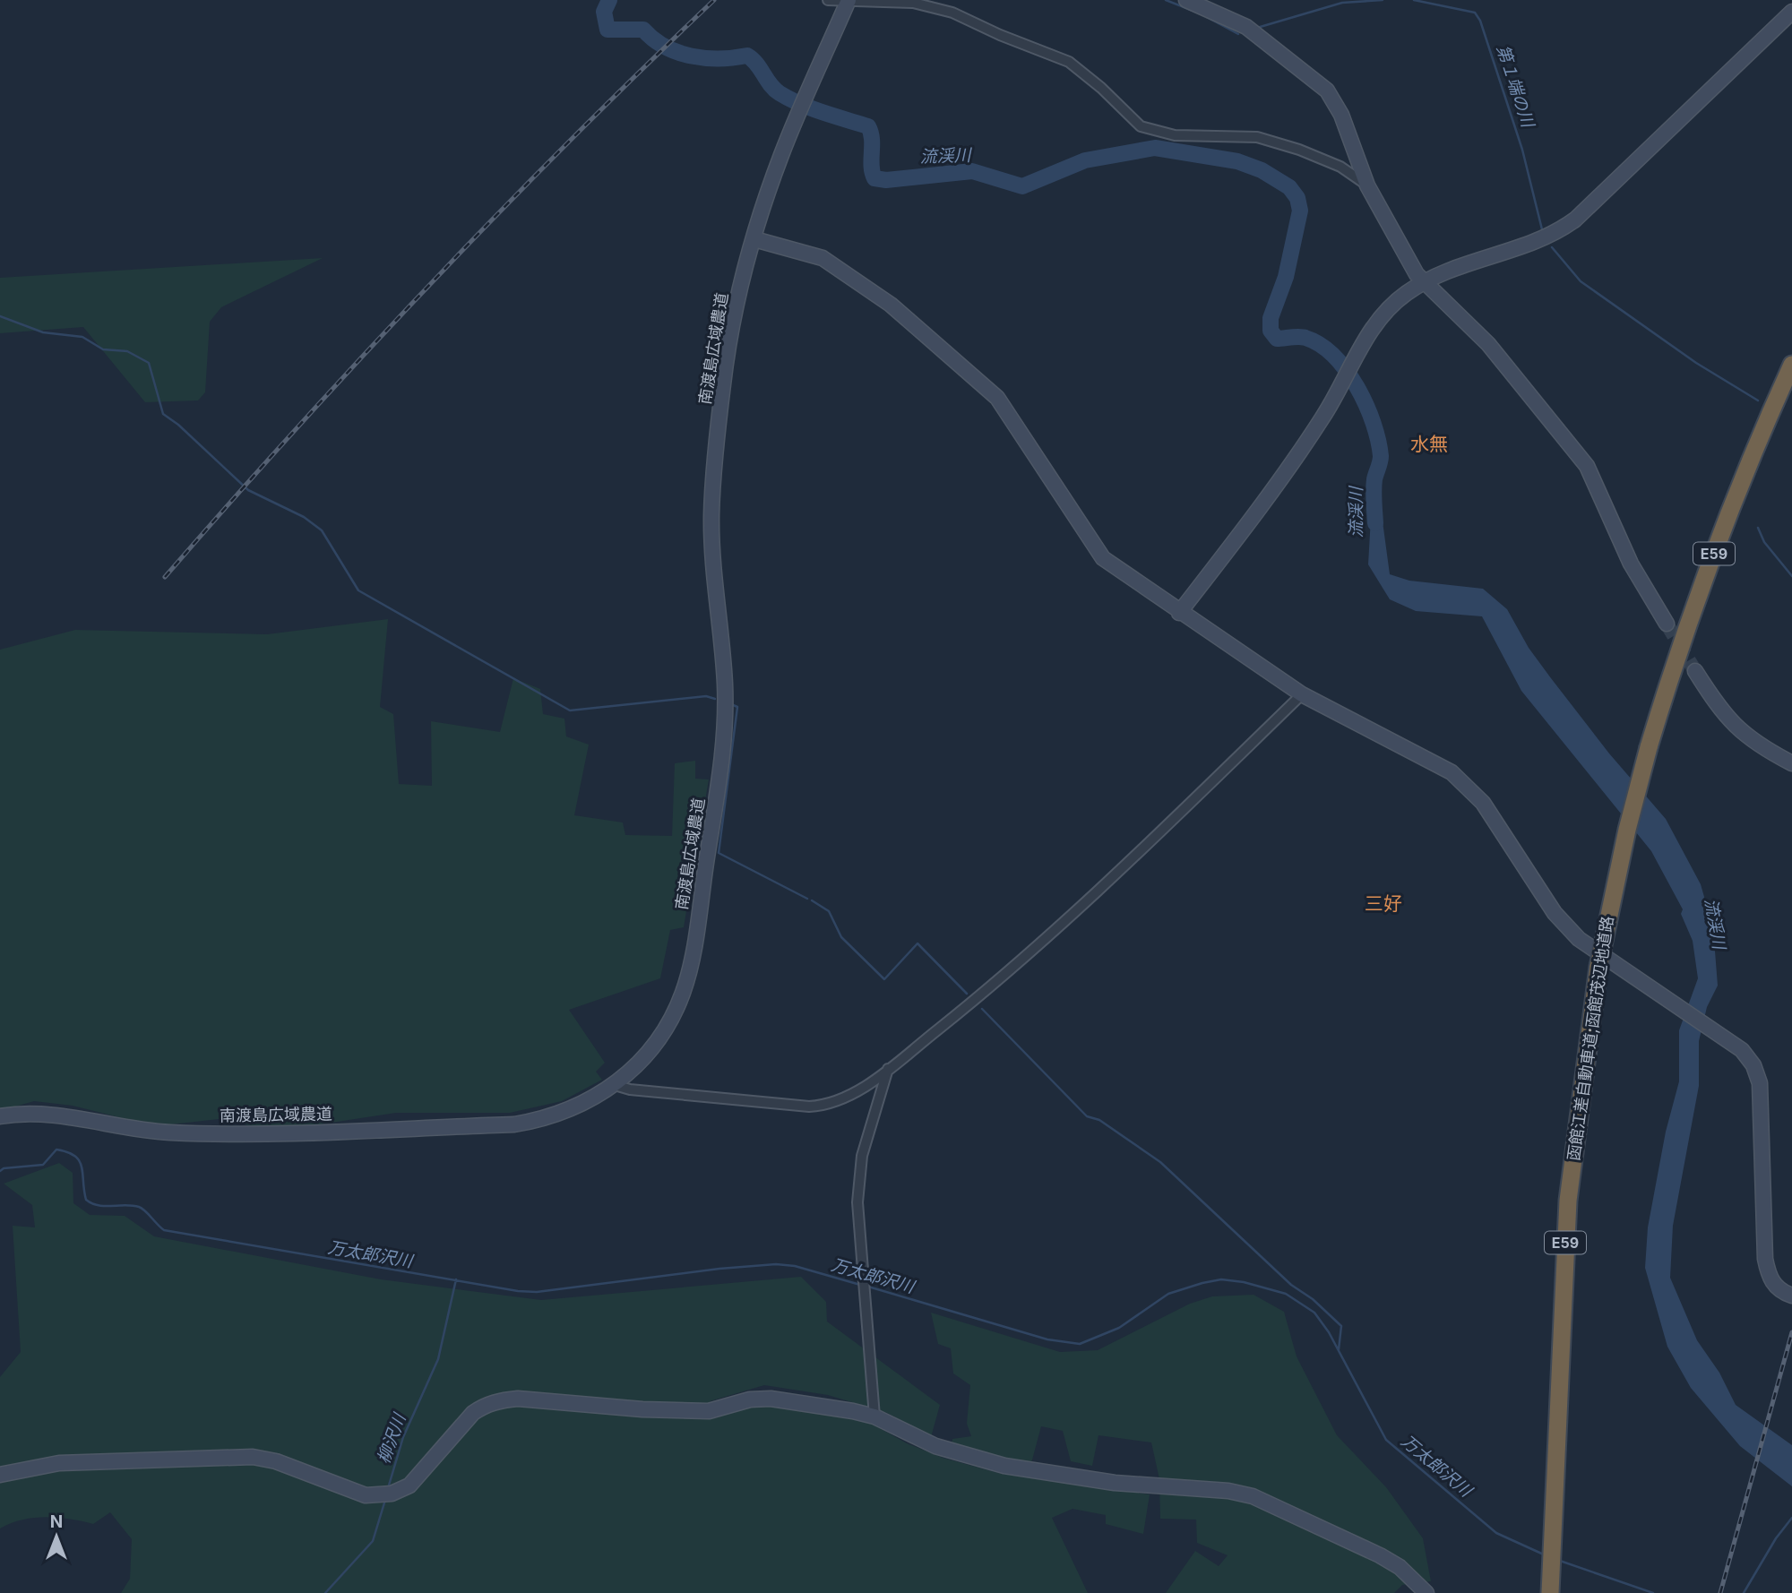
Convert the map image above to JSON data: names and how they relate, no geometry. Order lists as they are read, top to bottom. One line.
{"streets":{"highway":["E59","函館江差自動車道;函館茂辺地道路"],"street":["南渡島広域農道"]},"districts":["水無","三好"],"water":["第１端の川","流渓川","万太郎沢川","柳沢川"],"north":"top"}
